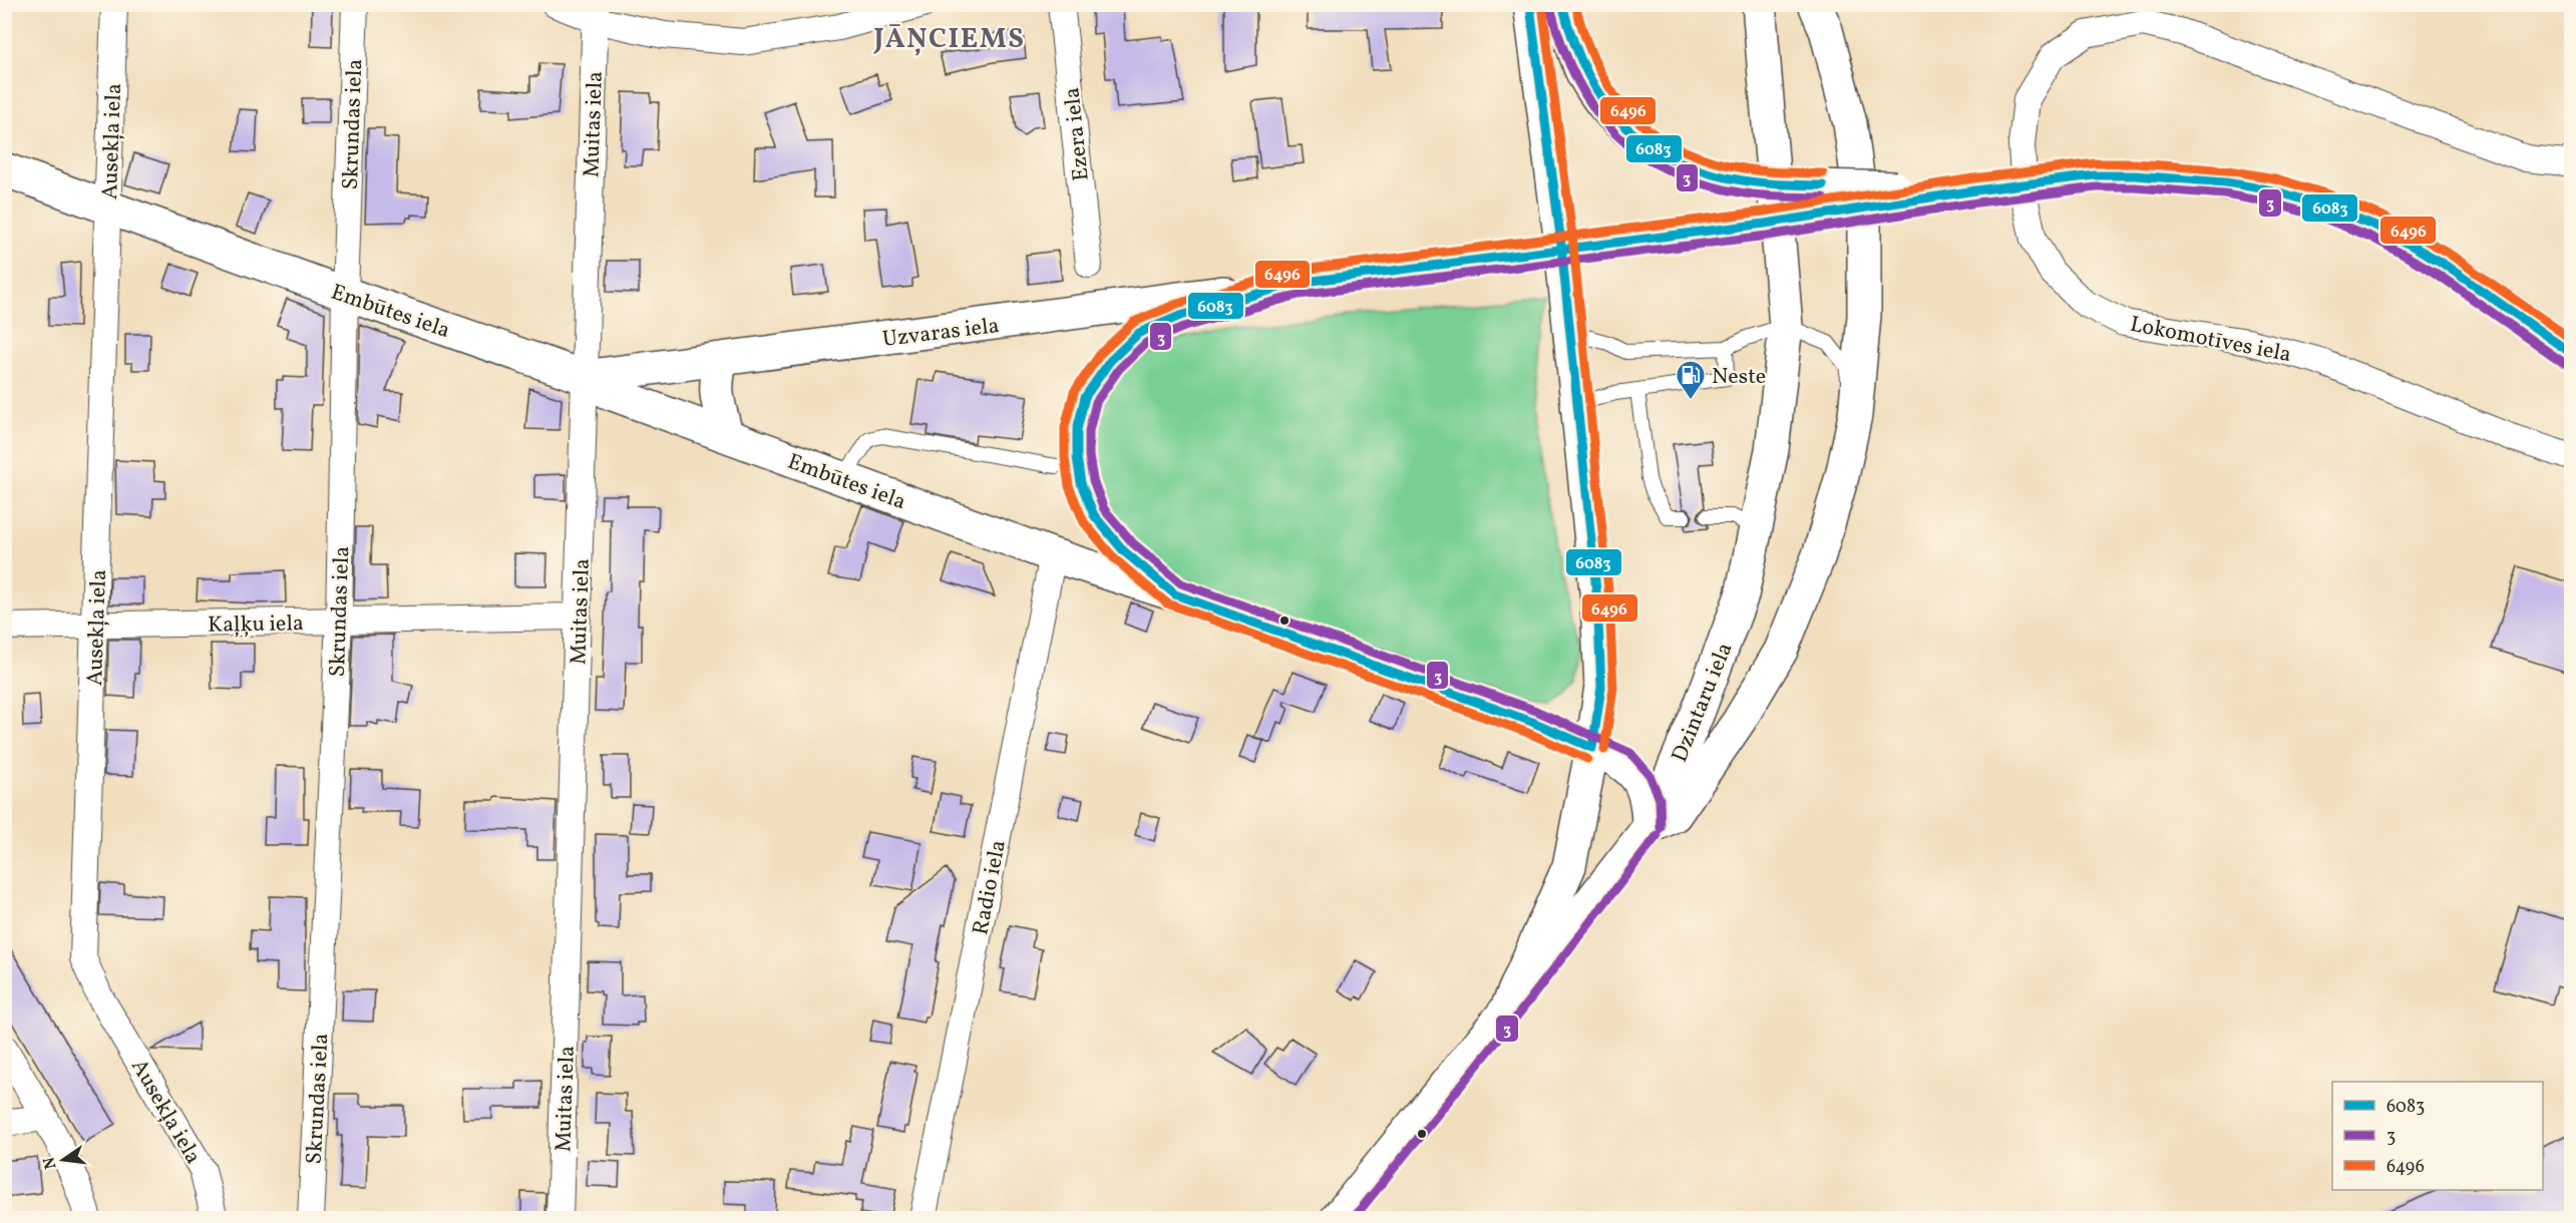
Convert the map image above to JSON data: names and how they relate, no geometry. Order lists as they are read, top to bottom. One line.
{"streets":{"main road":["Embūtes iela","Uzvaras iela","Dzintaru iela"],"street":["Skrundas iela","Muitas iela","Ezera iela","Ausekļa iela","Lokomotīves iela","Kaļķu iela","Radio iela"]},"crossings":[["Skrundas iela","Embūtes iela"],["Skrundas iela","Kaļķu iela"],["Muitas iela","Embūtes iela"],["Muitas iela","Uzvaras iela"],["Muitas iela","Kaļķu iela"],["Ausekļa iela","Embūtes iela"],["Ausekļa iela","Kaļķu iela"],["Embūtes iela","Uzvaras iela"],["Embūtes iela","Dzintaru iela"],["Embūtes iela","Radio iela"]],"districts":["JĀŅCIEMS"],"places":{"fuel station":["Neste"]},"lines":["transit line 6083","transit line 6496","transit line 3"],"legend":["6083","3","6496"],"north":"left"}
